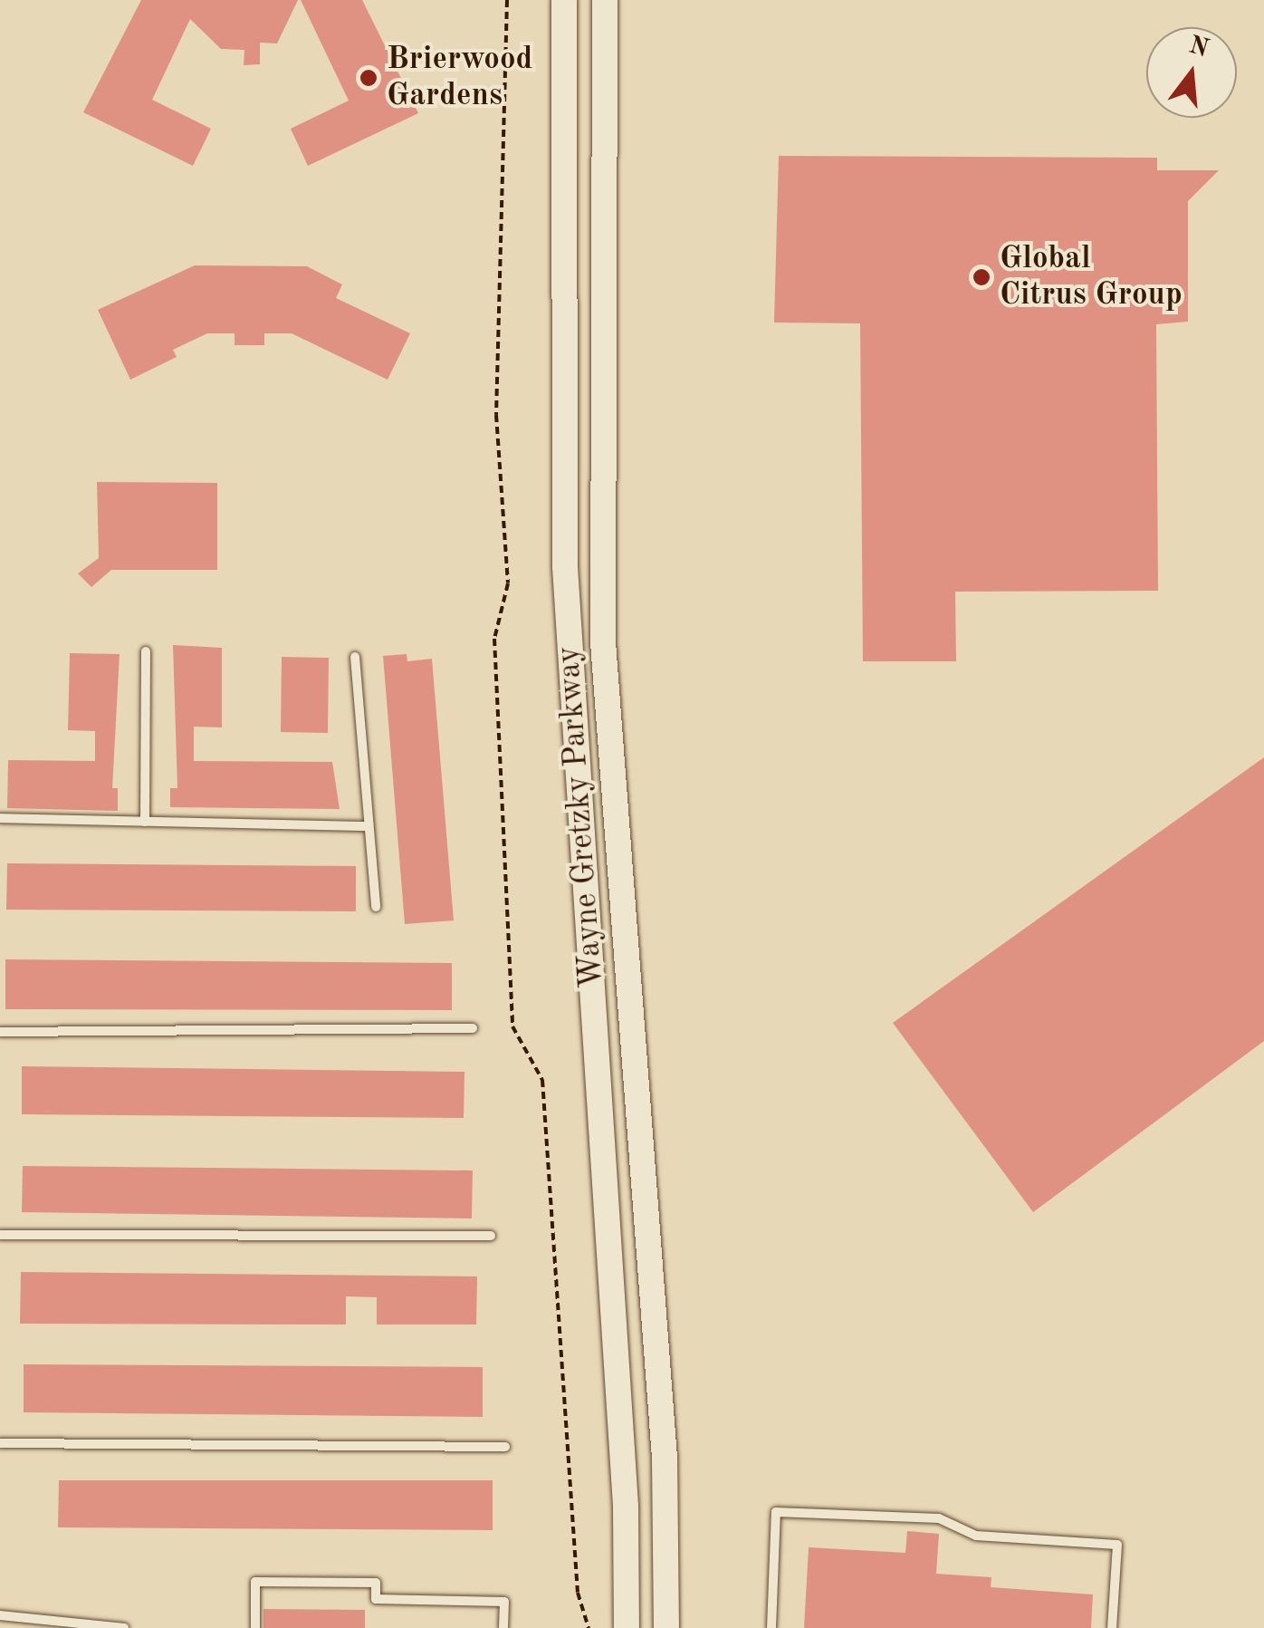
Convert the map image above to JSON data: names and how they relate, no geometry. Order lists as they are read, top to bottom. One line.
{"streets":{"main road":["Wayne Gretzky Parkway"]},"places":["Brierwood Gardens","Global Citrus Group"],"north":"top"}
